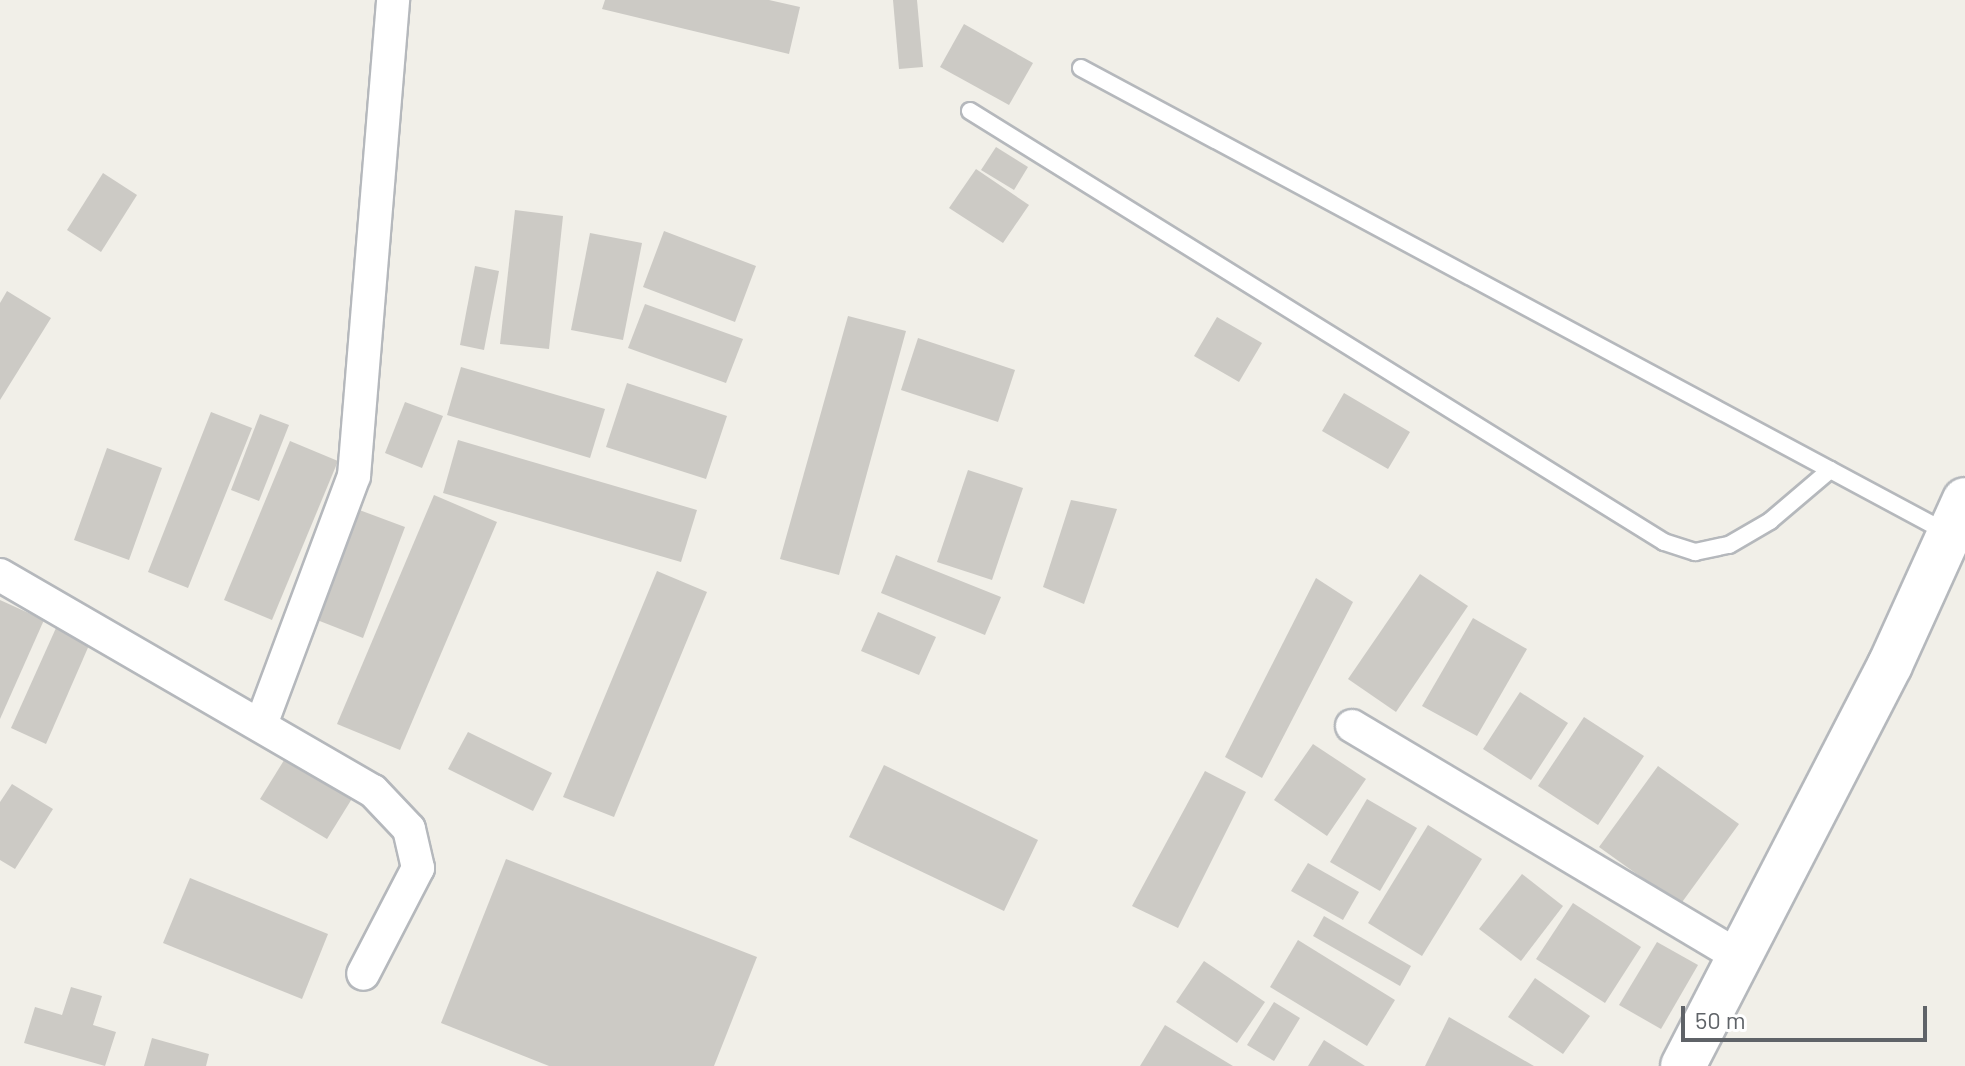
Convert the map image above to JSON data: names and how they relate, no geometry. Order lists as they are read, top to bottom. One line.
{"scale_bar":"50 m"}
